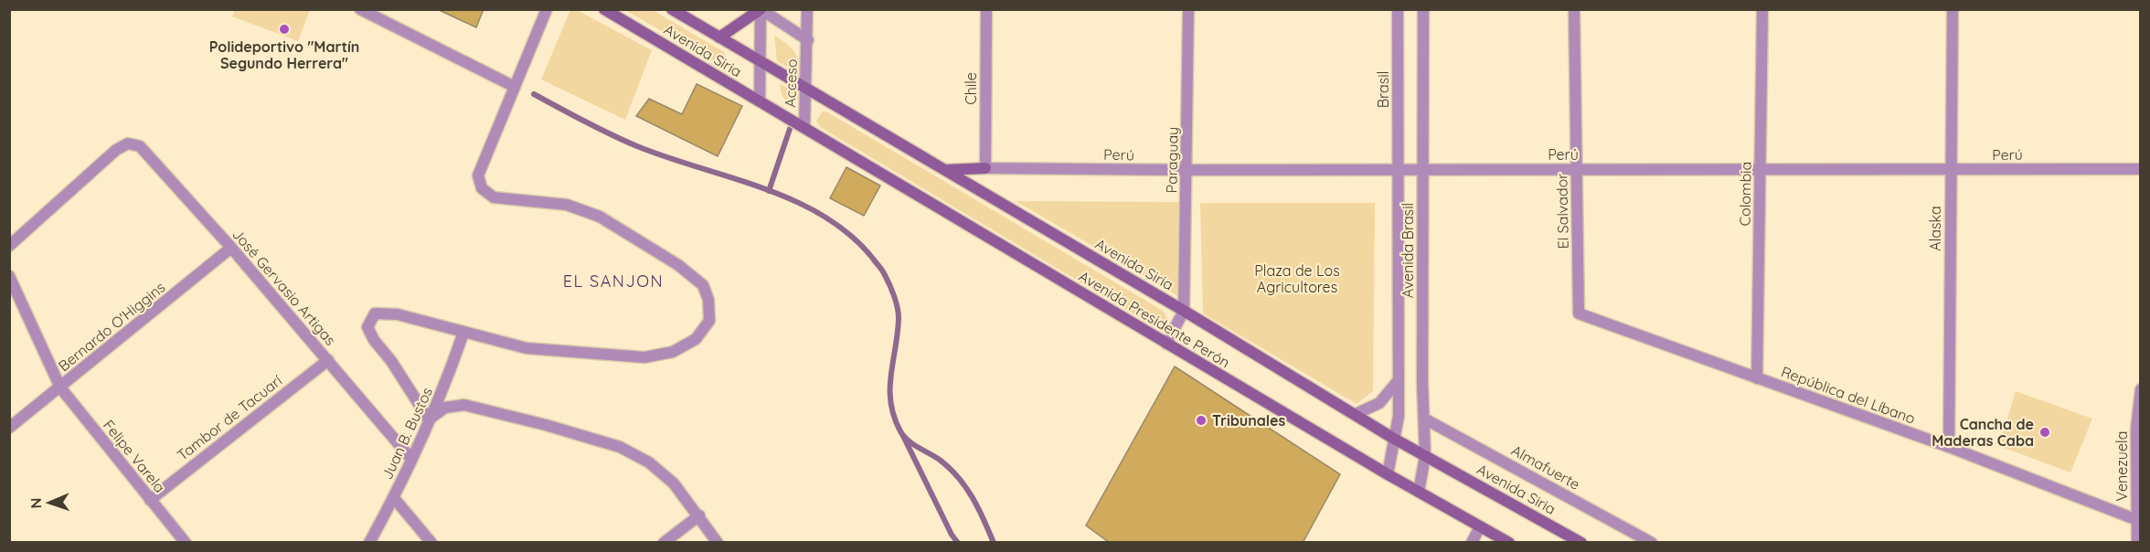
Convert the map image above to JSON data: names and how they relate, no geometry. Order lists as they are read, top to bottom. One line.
{"streets":{"main road":["Avenida Siria","Avenida Presidente Perón"],"street":["Acceso","Chile","Brasil","Perú","Paraguay","Colombia","El Salvador","Alaska","Avenida Brasil","José Gervasio Artigas","Bernardo O'Higgins","República del Líbano","Tambor de Tacuarí","Juan B. Bustos","Felipe Varela","Venezuela","Almafuerte"]},"crossings":[["Avenida Siria","Acceso"],["Avenida Siria","Paraguay"],["Avenida Siria","Avenida Brasil"],["Avenida Siria","Avenida Presidente Perón"],["Acceso","Avenida Presidente Perón"],["Chile","Perú"],["Brasil","Perú"],["Brasil","Avenida Brasil"],["Perú","Paraguay"],["Perú","Colombia"],["Perú","El Salvador"],["Perú","Alaska"],["Perú","Avenida Brasil"],["Colombia","República del Líbano"],["El Salvador","República del Líbano"],["Alaska","República del Líbano"],["Avenida Brasil","Avenida Presidente Perón"],["Avenida Brasil","Almafuerte"],["José Gervasio Artigas","Bernardo O'Higgins"],["José Gervasio Artigas","Tambor de Tacuarí"],["José Gervasio Artigas","Juan B. Bustos"],["Bernardo O'Higgins","Felipe Varela"],["República del Líbano","Venezuela"],["Tambor de Tacuarí","Felipe Varela"]],"districts":["EL SANJON"],"parks":["Plaza de Los Agricultores"],"places":["Polideportivo \"Martín Segundo Herrera\"","Tribunales","Cancha de Maderas Caba"],"north":"left"}
